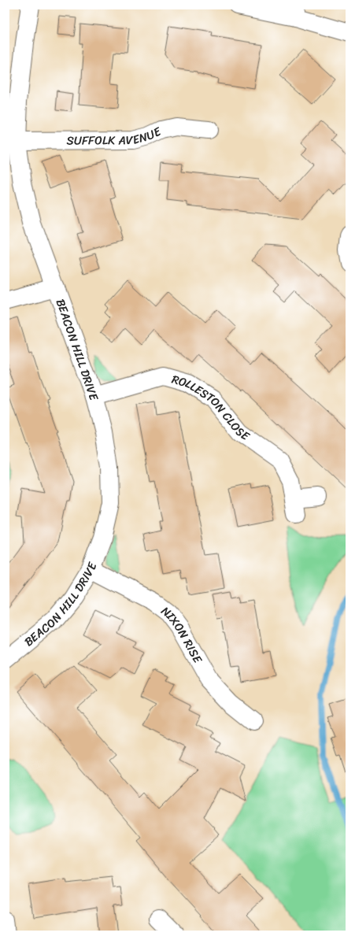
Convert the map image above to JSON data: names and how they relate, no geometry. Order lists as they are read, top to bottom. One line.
{"streets":{"street":["SUFFOLK AVENUE","BEACON HILL DRIVE","ROLLESTON CLOSE","NIXON RISE"]},"crossings":[["SUFFOLK AVENUE","BEACON HILL DRIVE"],["BEACON HILL DRIVE","ROLLESTON CLOSE"],["BEACON HILL DRIVE","NIXON RISE"]]}
